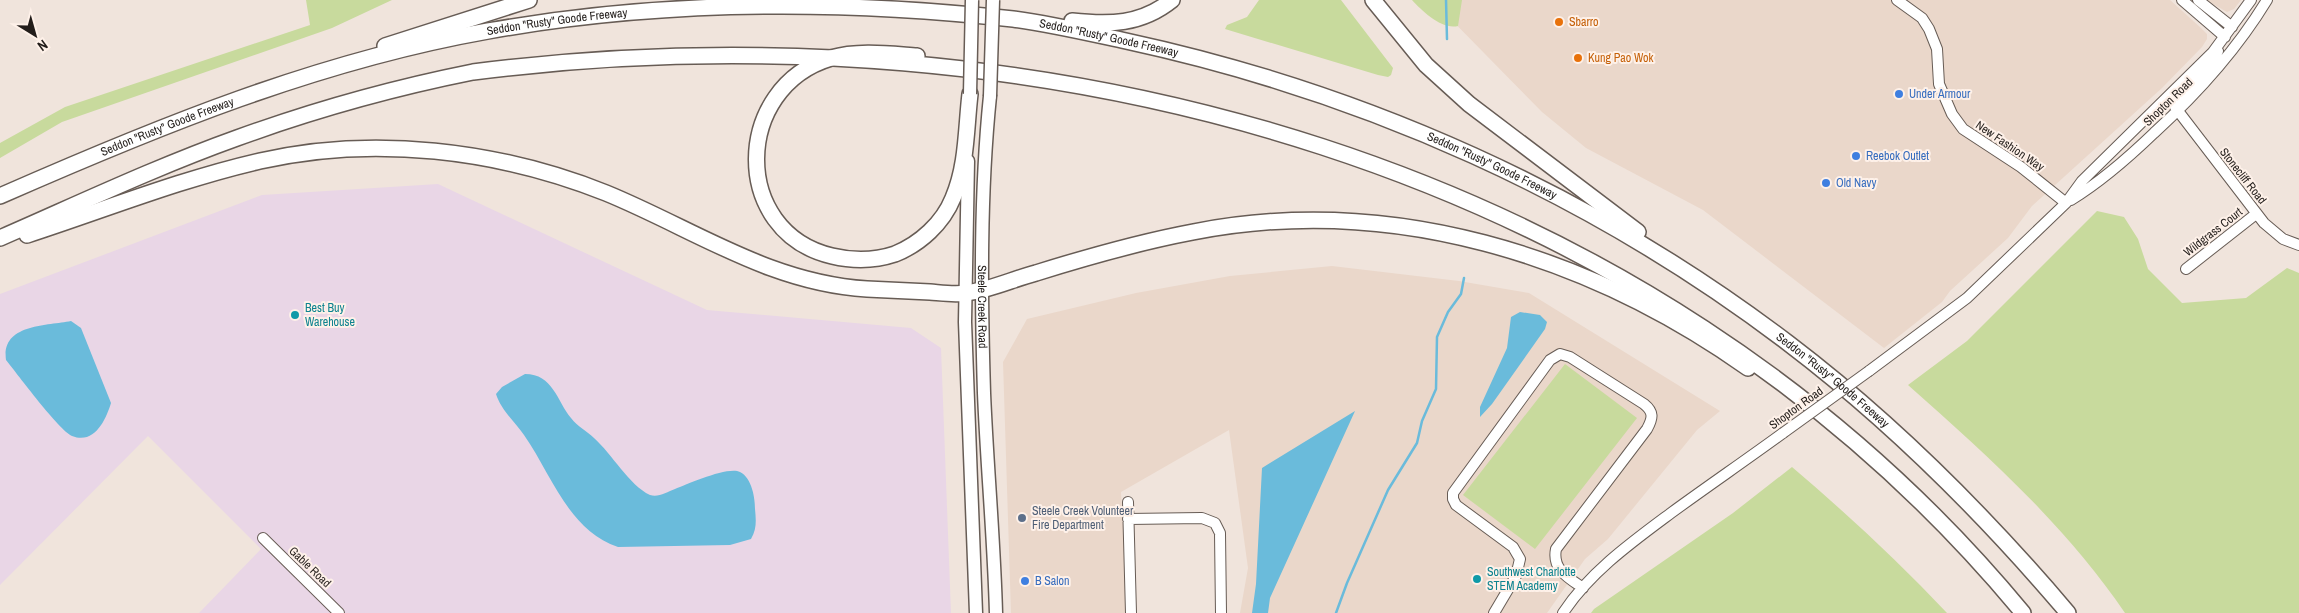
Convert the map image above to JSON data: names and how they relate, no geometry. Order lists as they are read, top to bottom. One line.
{"streets":{"highway":["Seddon \"Rusty\" Goode Freeway"],"main road":["Steele Creek Road"],"street":["Shopton Road","New Fashion Way","Stonecliff Road","Wildgrass Court","Gable Road"]},"crossings":[["Shopton Road","New Fashion Way"],["Shopton Road","Stonecliff Road"],["Stonecliff Road","Wildgrass Court"]],"places":["Sbarro","Kung Pao Wok","Under Armour","Reebok Outlet","Old Navy","Best Buy Warehouse","Steele Creek Volunteer Fire Department","Southwest Charlotte STEM Academy","B Salon"],"north":"bottom right"}
